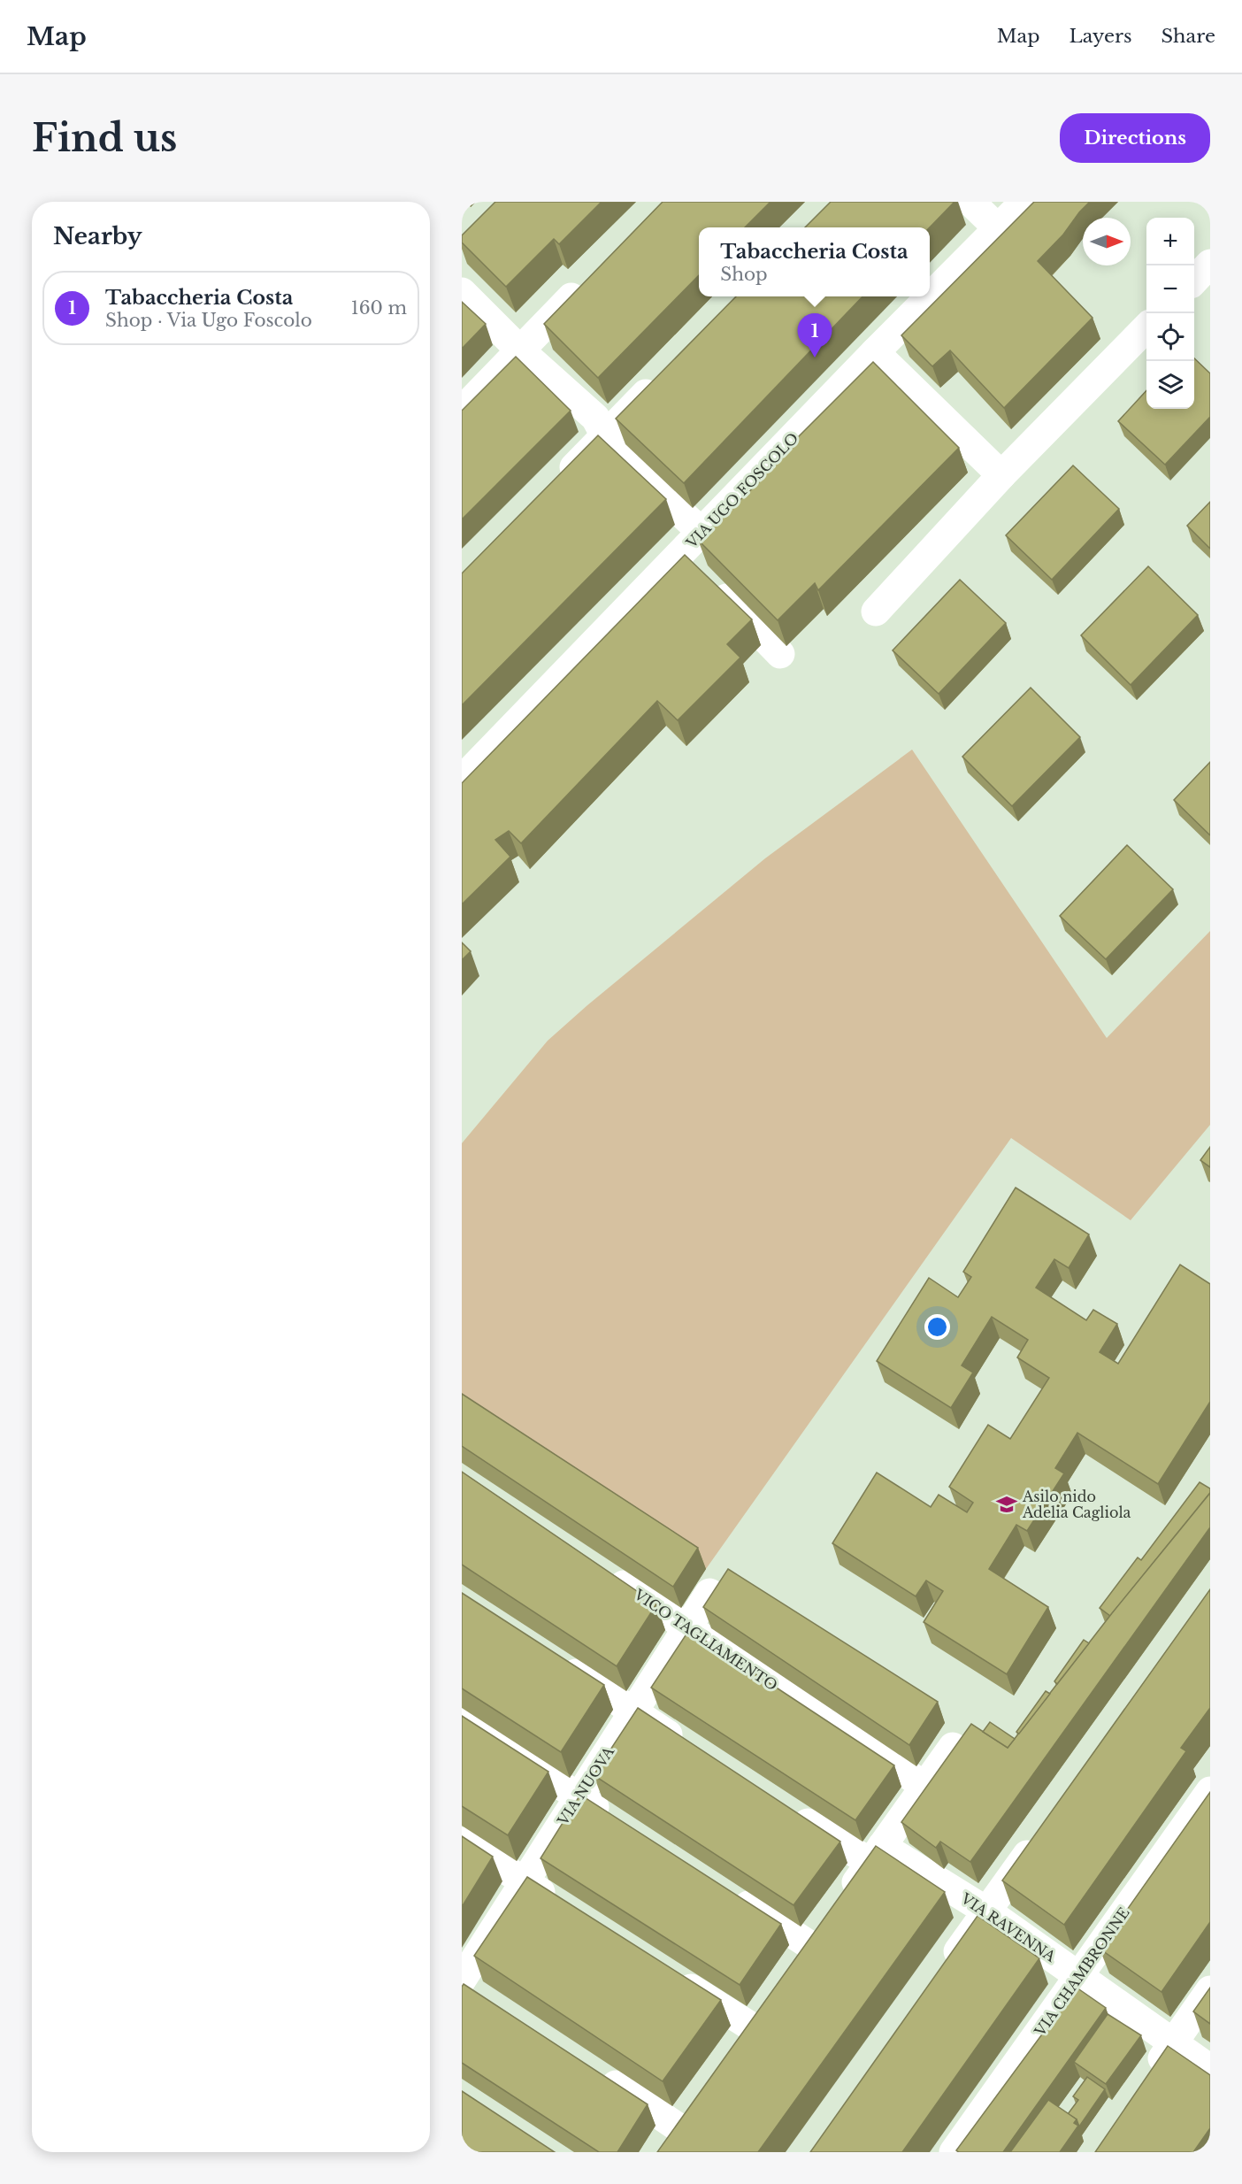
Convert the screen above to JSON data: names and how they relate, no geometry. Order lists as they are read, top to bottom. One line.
{"streets":{"street":["VIA UGO FOSCOLO","VICO TAGLIAMENTO","VIA NUOVA","VIA RAVENNA","VIA CHAMBRONNE"]},"crossings":[["VICO TAGLIAMENTO","VIA NUOVA"],["VIA RAVENNA","VIA CHAMBRONNE"]],"places":{"school or university":["Asilo nido Adelia Cagliola"]},"north":"right","page":{"header":"Map","nav":["Map","Layers","Share"],"buttons":"Directions","title":"Find us","heading":"Nearby","map_buttons":["+","−"],"popup":["Tabaccheria Costa","Shop"],"list":[{"mark":"1","name":"Tabaccheria Costa","note":"Shop · Via Ugo Foscolo","value":"160 m"}],"pins":"1"}}
